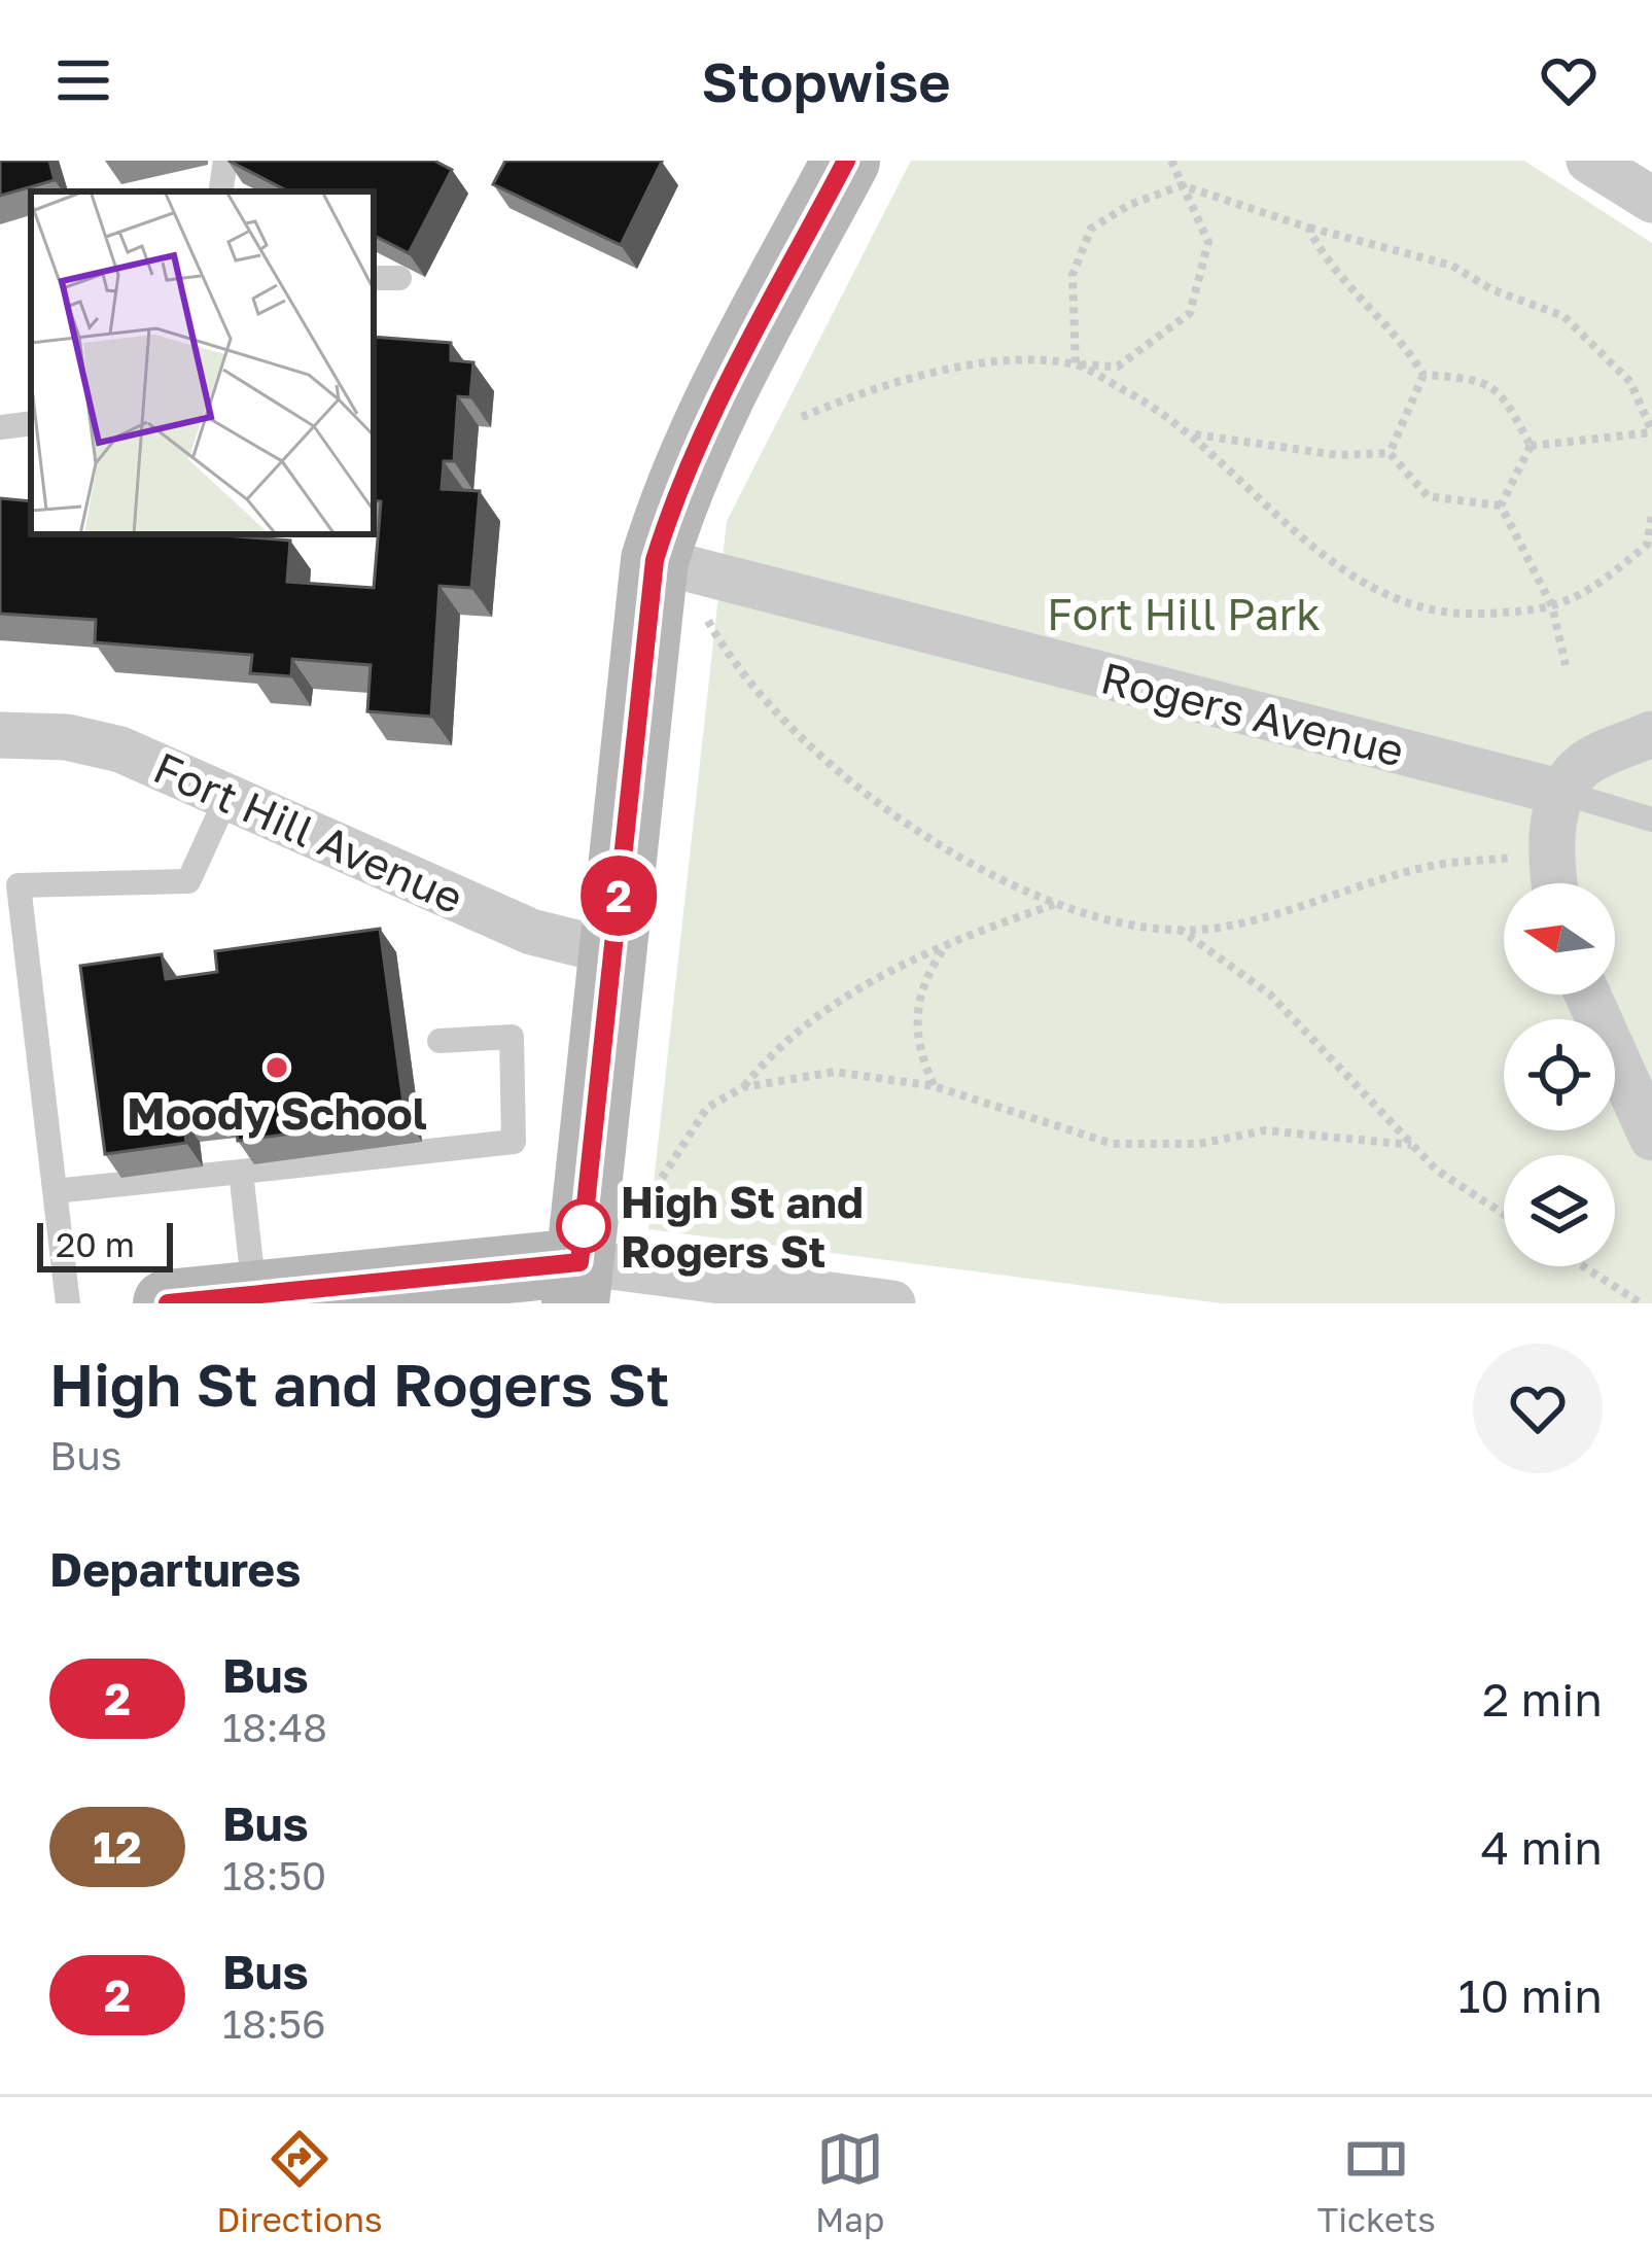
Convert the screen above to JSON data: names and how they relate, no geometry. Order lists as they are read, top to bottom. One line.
{"streets":{"street":["Rogers Avenue","Fort Hill Avenue"]},"parks":["Fort Hill Park"],"places":["Moody School","High St and Rogers St"],"lines":["bus line 2"],"scale_bar":"20 m","north":"left","page":{"header":"Stopwise","on_map":"2","scale":"20 m","heading":[["High St and Rogers St","Bus"],"Departures"],"list":[{"mark":"2","name":"Bus","note":"18:48","value":"2 min"},{"mark":"12","name":"Bus","note":"18:50","value":"4 min"},{"mark":"2","name":"Bus","note":"18:56","value":"10 min"}],"tabs":["Directions","Map","Tickets"]}}
